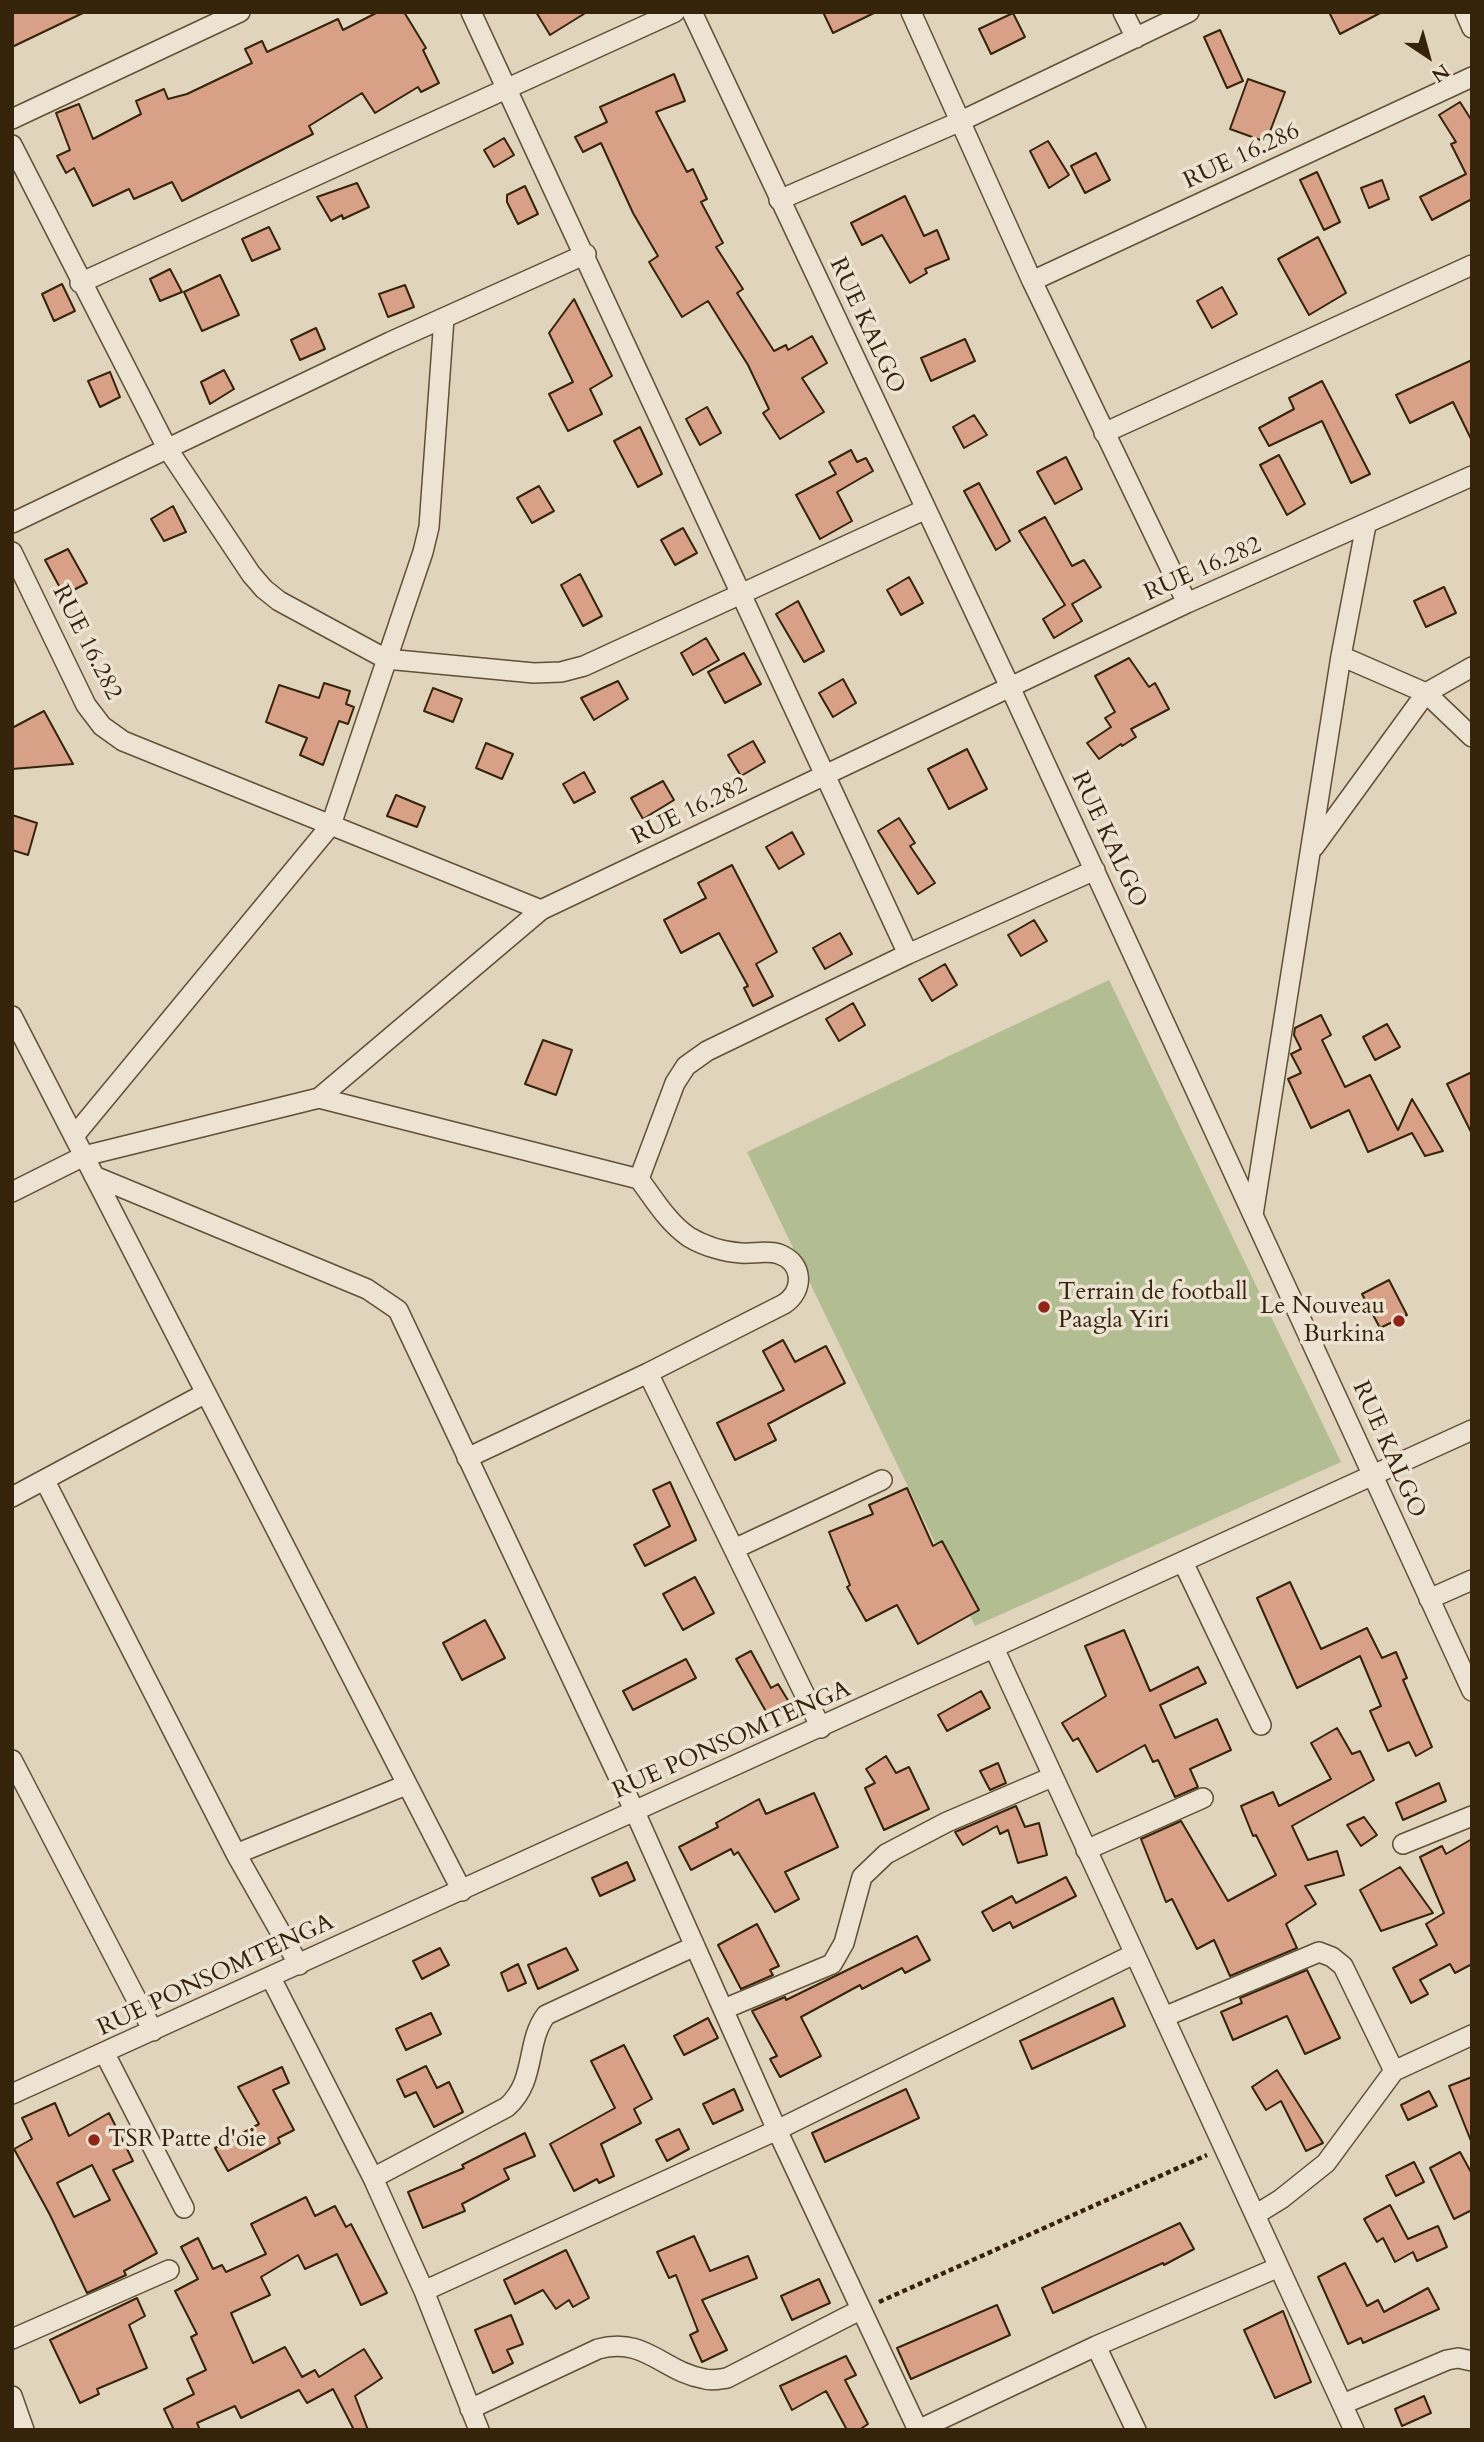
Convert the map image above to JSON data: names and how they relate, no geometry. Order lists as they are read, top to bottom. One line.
{"streets":{"street":["RUE 16.286","RUE KALGO","RUE 16.282","RUE PONSOMTENGA"]},"crossings":[["RUE KALGO","RUE 16.282"],["RUE KALGO","RUE PONSOMTENGA"]],"places":["Terrain de football Paagla Yiri","Le Nouveau Burkina","TSR Patte d'oie"],"north":"bottom right"}
